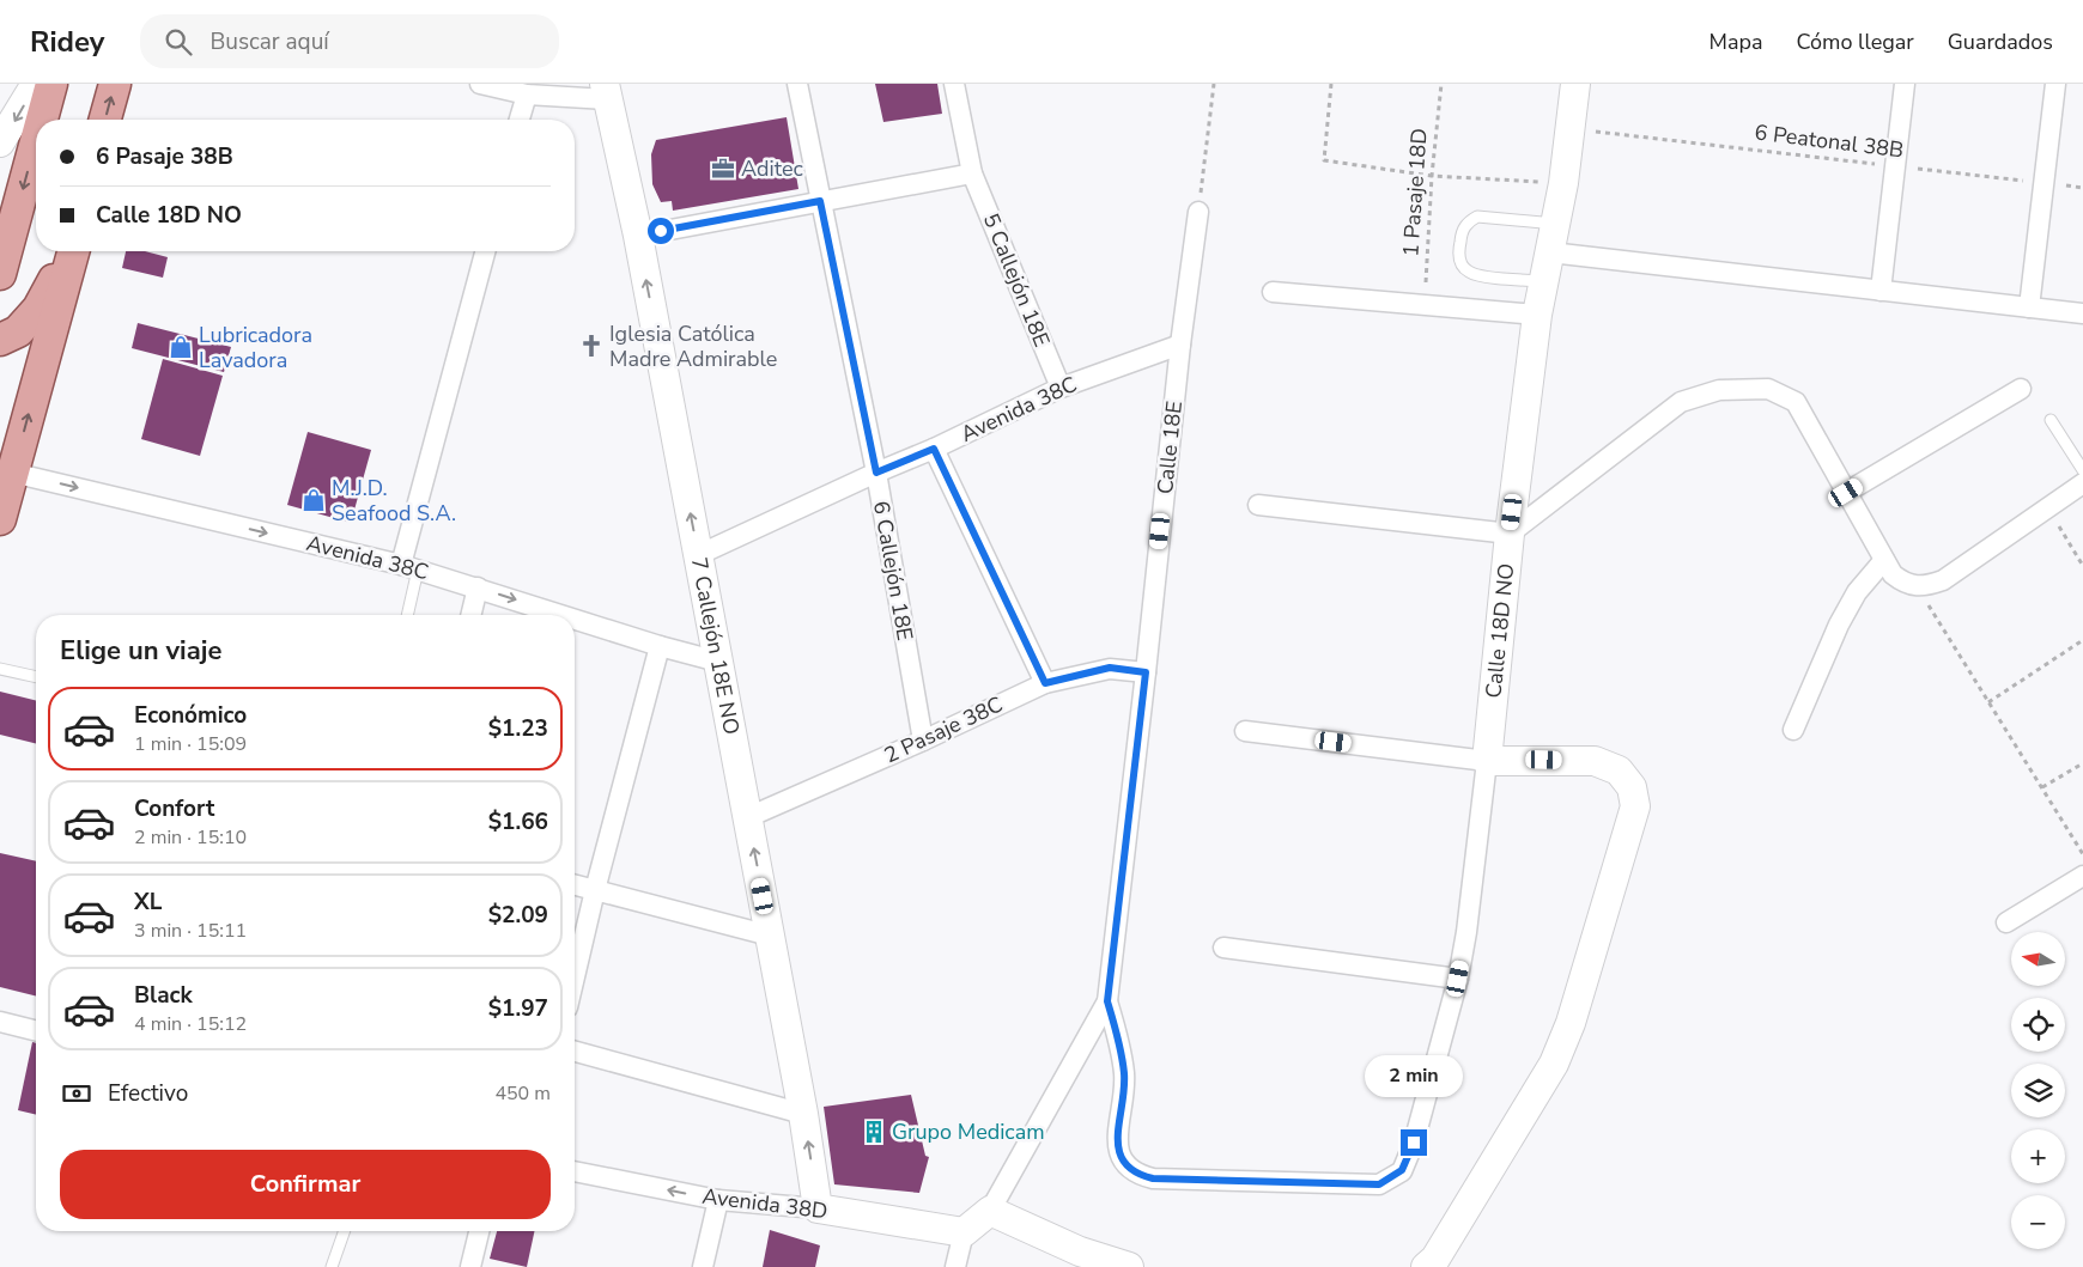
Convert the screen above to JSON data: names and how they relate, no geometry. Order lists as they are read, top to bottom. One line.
{"streets":{"street":["5 Callejón 18E","Avenida 38C","Calle 18E","6 Callejón 18E","Calle 18D NO","7 Callejón 18E NO","2 Pasaje 38C","Avenida 38D"],"path":["6 Peatonal 38B","1 Pasaje 18D"]},"crossings":[["6 Peatonal 38B","Calle 18D NO"],["5 Callejón 18E","Avenida 38C"],["Avenida 38C","Calle 18E"],["Avenida 38C","6 Callejón 18E"],["Avenida 38C","7 Callejón 18E NO"],["Calle 18E","Calle 18D NO"],["Calle 18E","2 Pasaje 38C"],["6 Callejón 18E","2 Pasaje 38C"],["7 Callejón 18E NO","2 Pasaje 38C"],["7 Callejón 18E NO","Avenida 38D"]],"one_way":["Avenida 38C"],"places":{"office":["Aditec"],"church":["Iglesia Católica Madre Admirable"],"shop":["Lubricadora Lavadora","M.J.D. Seafood S.A."],"building":["Grupo Medicam"]},"north":"left","page":{"header":"Ridey","search":"Buscar aquí","nav":["Mapa","Cómo llegar","Guardados"],"banner":["6 Pasaje 38B","Calle 18D NO"],"heading":"Elige un viaje","list":[{"name":"Económico","note":"1 min · 15:09","value":"$1.23"},{"name":"Confort","note":"2 min · 15:10","value":"$1.66"},{"name":"XL","note":"3 min · 15:11","value":"$2.09"},{"name":"Black","note":"4 min · 15:12","value":"$1.97"}],"map_buttons":["+","−"],"bubble":"2 min","pay":["Efectivo","450 m"],"buttons":"Confirmar"}}
